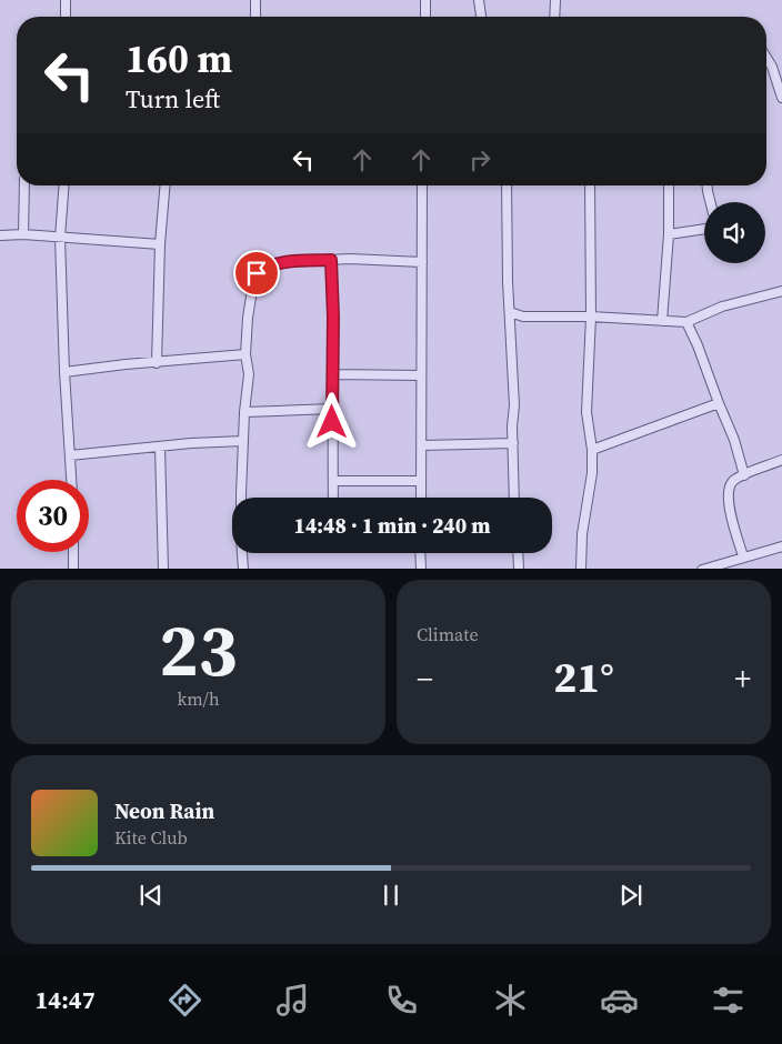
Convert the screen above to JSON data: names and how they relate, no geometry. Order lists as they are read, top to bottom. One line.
{"page":{"turn":["160 m","Turn left"],"limit":"30","trip":"14:48 · 1 min · 240 m","tile":[["23","km/h"],"Climate"],"heat":["−","21°","+"],"song":["Neon Rain","Kite Club"],"tabs":"14:47"}}
